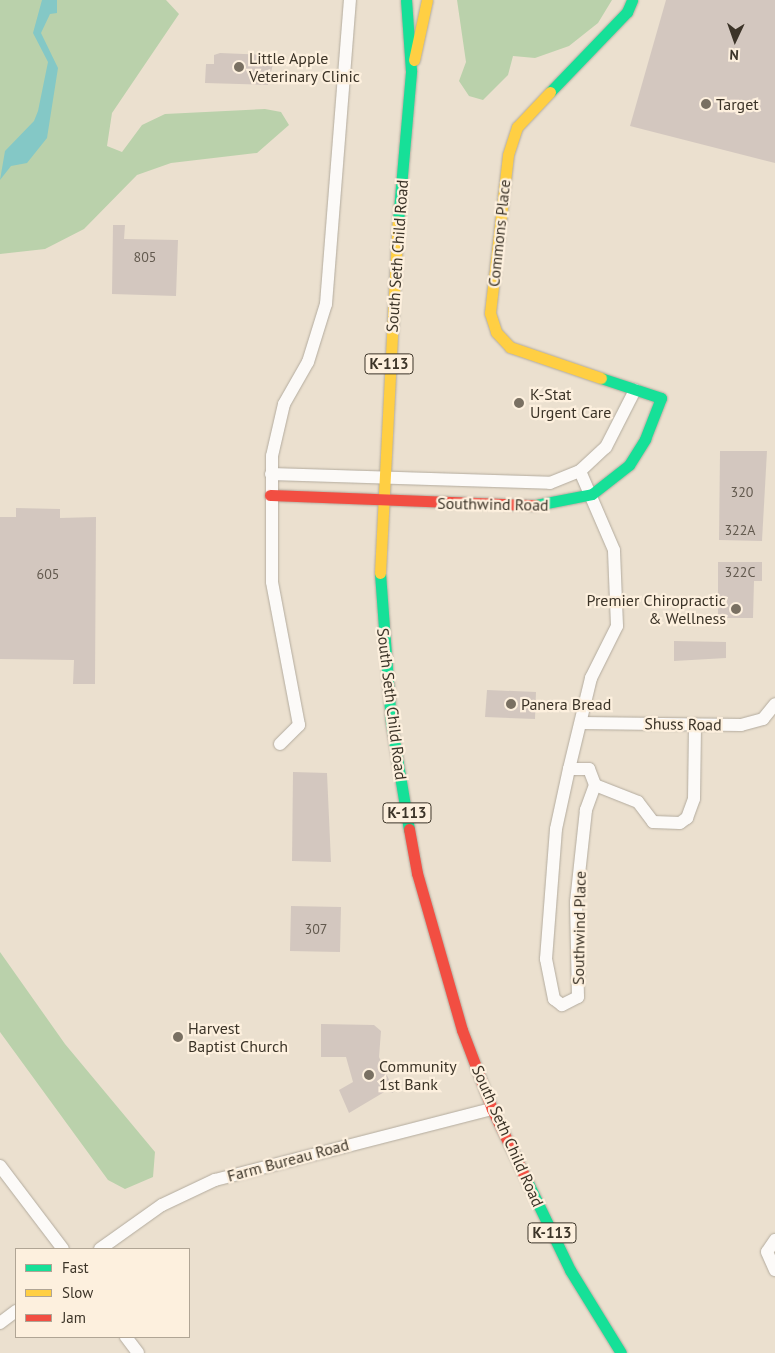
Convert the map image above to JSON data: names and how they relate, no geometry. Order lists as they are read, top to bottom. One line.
{"streets":{"main road":["Commons Place","South Seth Child Road","K-113","Southwind Road"],"street":["Shuss Road","Southwind Place","Farm Bureau Road"]},"crossings":[["Commons Place","Southwind Road"],["South Seth Child Road","Southwind Road"],["South Seth Child Road","Farm Bureau Road"],["Southwind Road","Southwind Place"],["Shuss Road","Southwind Place"]],"places":["Little Apple Veterinary Clinic","Target","K-Stat Urgent Care","Premier Chiropractic & Wellness","Panera Bread","Harvest Baptist Church","Community 1st Bank"],"house_numbers":["805","320","322A","322C","605","307"],"legend":["Fast","Slow","Jam"],"north":"bottom"}
